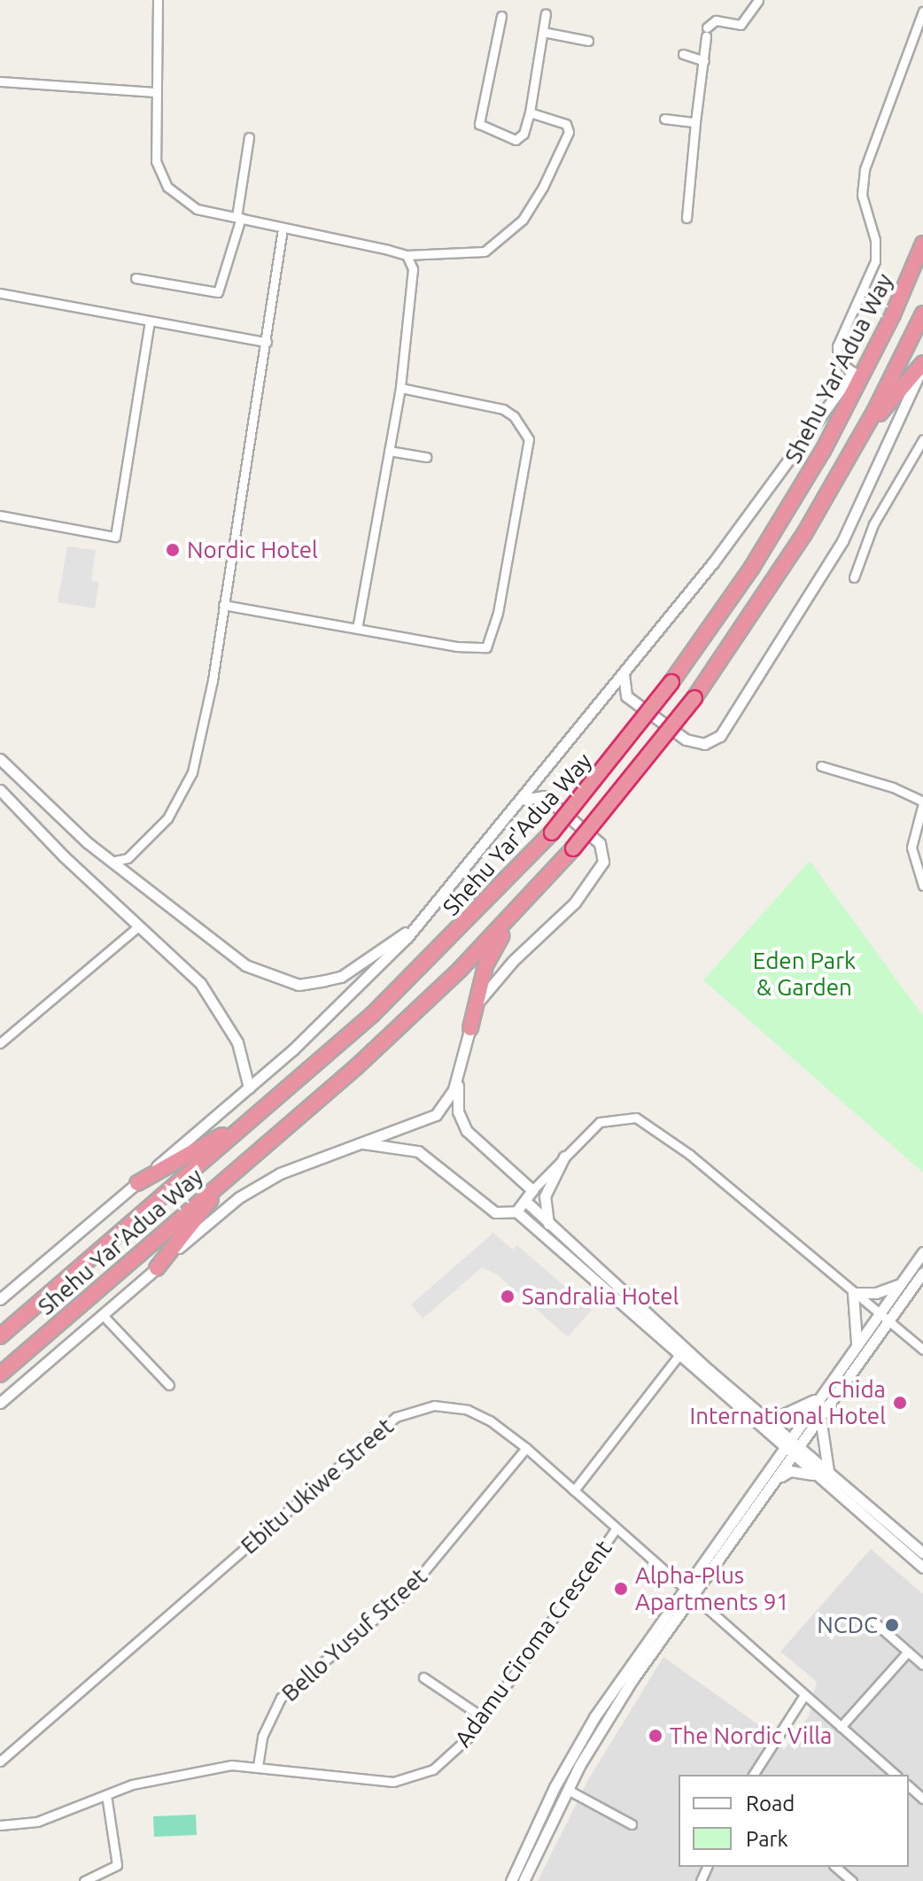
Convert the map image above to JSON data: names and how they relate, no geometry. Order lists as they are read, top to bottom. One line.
{"streets":{"highway":["Shehu Yar'Adua Way"],"street":["Ebitu Ukiwe Street","Bello Yusuf Street","Adamu Ciroma Crescent"]},"crossings":[["Ebitu Ukiwe Street","Bello Yusuf Street"],["Ebitu Ukiwe Street","Adamu Ciroma Crescent"],["Bello Yusuf Street","Adamu Ciroma Crescent"]],"parks":["Eden Park & Garden"],"places":["Nordic Hotel","Sandralia Hotel","Chida International Hotel","Alpha-Plus Apartments 91","NCDC","The Nordic Villa"],"legend":["Road","Park"]}
